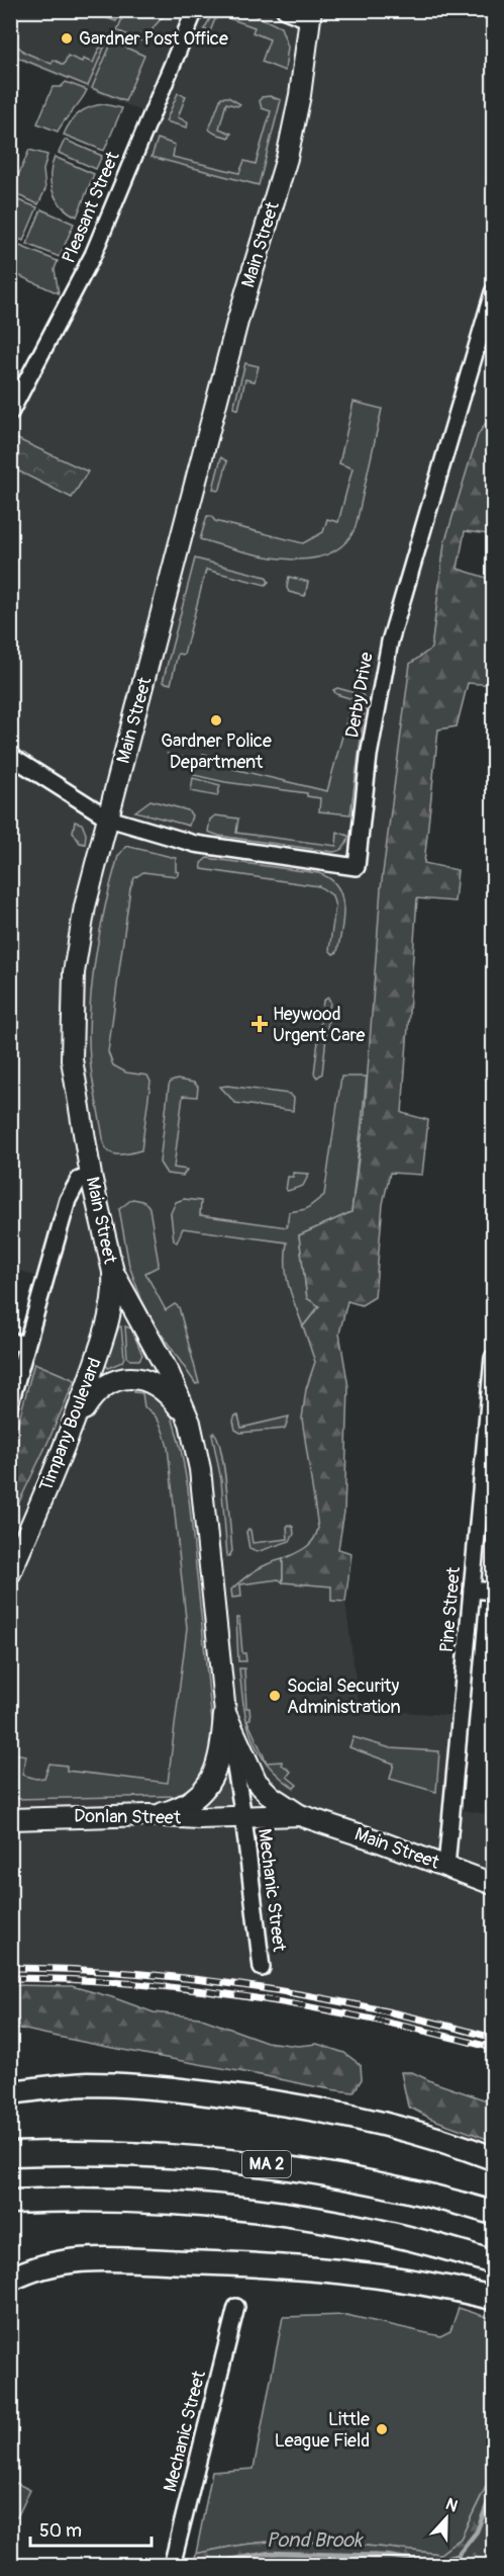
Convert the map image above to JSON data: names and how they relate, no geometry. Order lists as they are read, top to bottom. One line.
{"streets":{"highway":["MA 2"],"main road":["Main Street","Timpany Boulevard","Donlan Street"],"street":["Pleasant Street","Derby Drive","Pine Street","Mechanic Street"]},"crossings":[["Main Street","Derby Drive"],["Main Street","Timpany Boulevard"],["Main Street","Pine Street"],["Main Street","Donlan Street"],["Main Street","Mechanic Street"],["Donlan Street","Mechanic Street"]],"water":["Pond Brook"],"places":{"other":["Gardner Post Office","Gardner Police Department","Social Security Administration","Little League Field"],"health":["Heywood Urgent Care"]},"scale_bar":"50 m","north":"top"}
